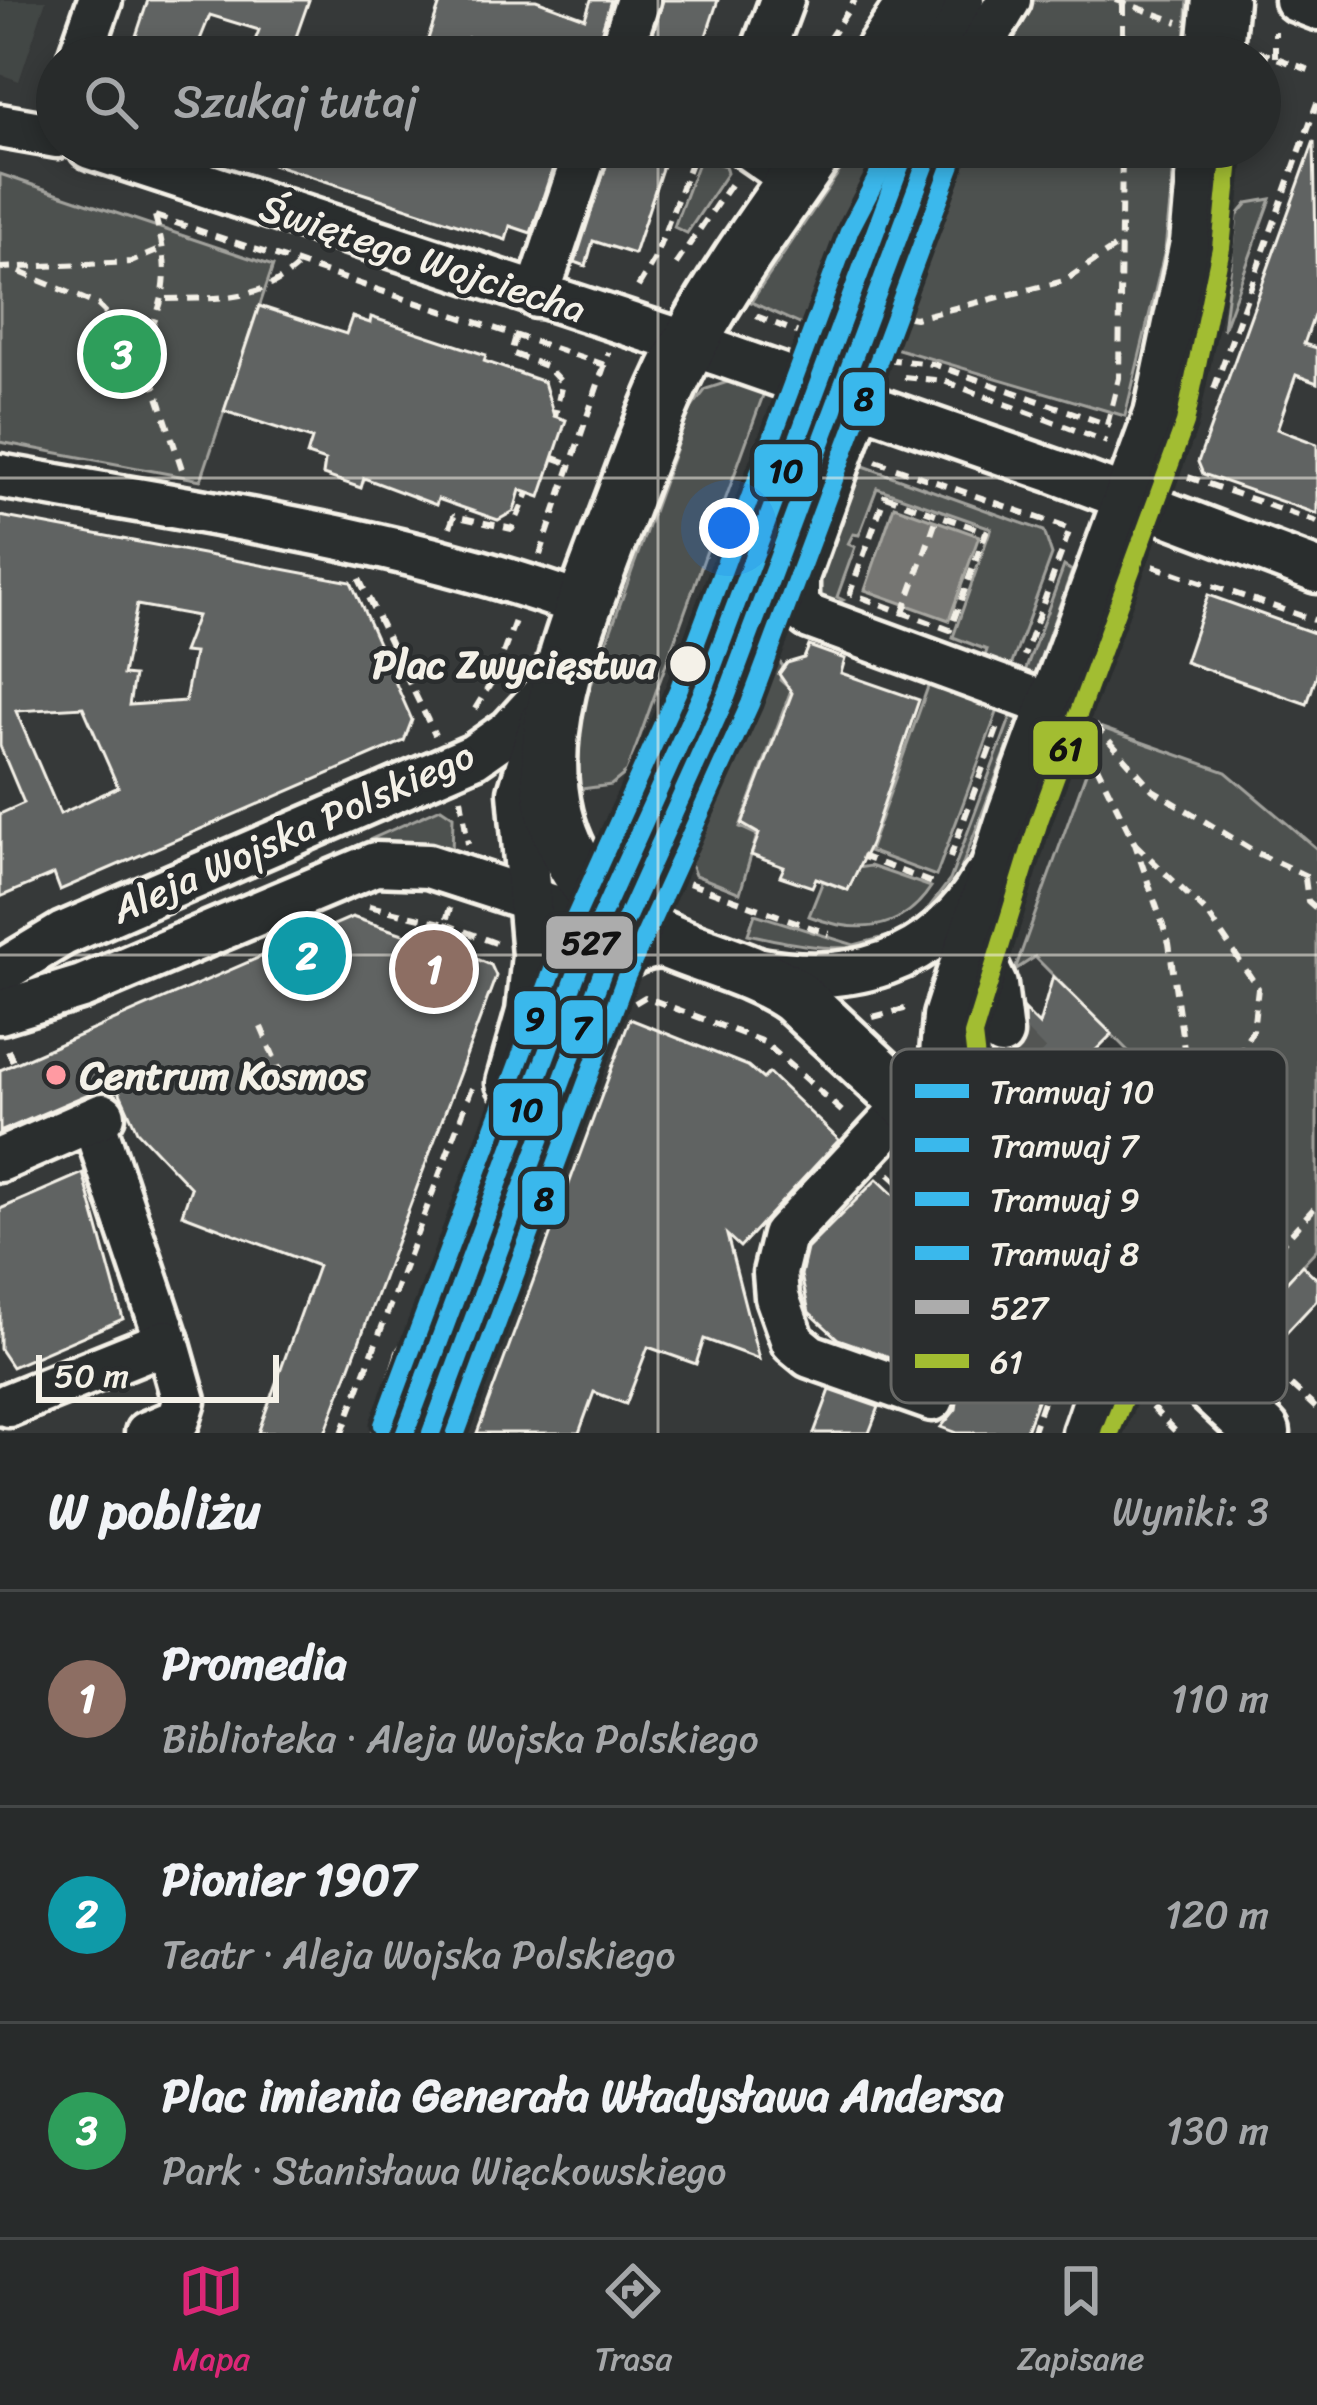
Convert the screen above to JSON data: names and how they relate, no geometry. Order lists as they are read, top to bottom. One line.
{"streets":{"street":["Świętego Wojciecha","Aleja Wojska Polskiego"]},"places":["Plac Zwycięstwa","Centrum Kosmos"],"lines":["tram line 10","tram line 7","tram line 9","tram line 8","transit line 527","transit line 61"],"legend":["Tramwaj 10","Tramwaj 7","Tramwaj 9","Tramwaj 8","527","61"],"scale_bar":"50 m","page":{"search":"Szukaj tutaj","pins":["3","2","1"],"scale":"50 m","heading":["W pobliżu","Wyniki: 3"],"list":[{"mark":"1","name":"Promedia","note":"Biblioteka · Aleja Wojska Polskiego","value":"110 m"},{"mark":"2","name":"Pionier 1907","note":"Teatr · Aleja Wojska Polskiego","value":"120 m"},{"mark":"3","name":"Plac imienia Generała Władysława Andersa","note":"Park · Stanisława Więckowskiego","value":"130 m"}],"nav":["Mapa","Trasa","Zapisane"]}}
